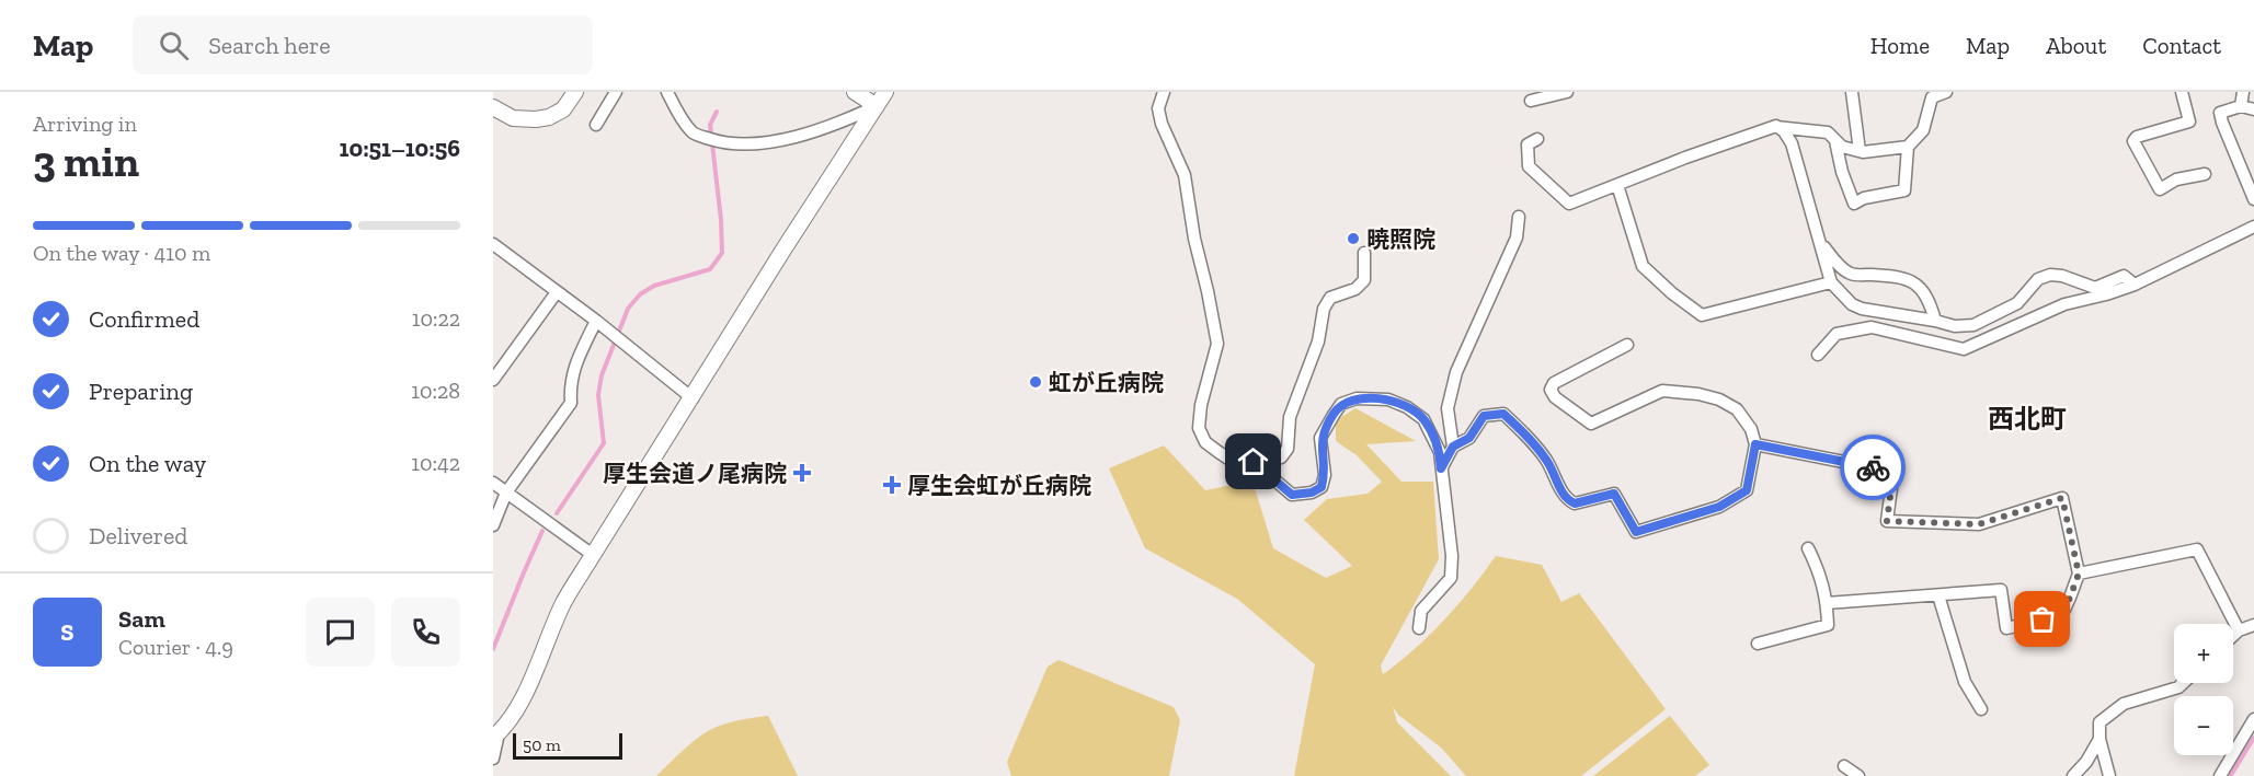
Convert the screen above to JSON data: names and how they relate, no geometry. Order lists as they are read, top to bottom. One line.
{"districts":["西北町"],"places":{"other":["暁照院","虹が丘病院"],"health":["厚生会道ノ尾病院","厚生会虹が丘病院"]},"scale_bar":"50 m","page":{"header":"Map","search":"Search here","nav":["Home","Map","About","Contact"],"heading":["3 min","Arriving in","10:51–10:56"],"panel":["Sam","Courier · 4.9"],"bar":"On the way · 410 m","list":[["Confirmed","10:22"],["Preparing","10:28"],["On the way","10:42"],"Delivered"],"round":"S","map_buttons":["+","−"],"scale":"50 m"}}
